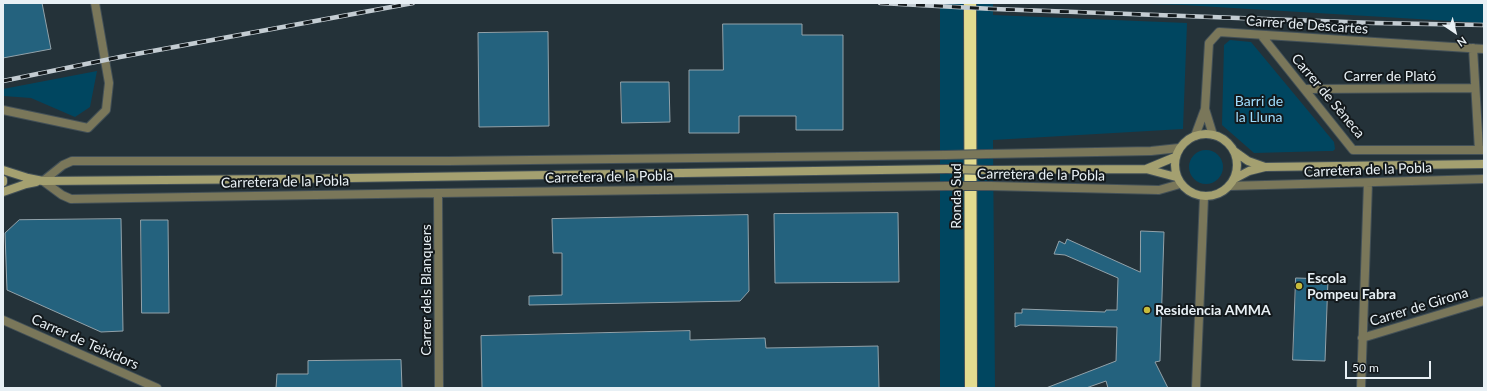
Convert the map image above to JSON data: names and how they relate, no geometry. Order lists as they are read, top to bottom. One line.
{"streets":{"highway":["Ronda Sud"],"street":["Carrer de Descartes","Carrer de Plató","Carrer de Sèneca","Carretera de la Pobla","Carrer dels Blanquers","Carrer de Girona","Carrer de Teixidors"]},"crossings":[["Carrer de Descartes","Carrer de Sèneca"],["Carrer de Descartes","Carretera de la Pobla"],["Carrer de Plató","Carrer de Sèneca"],["Carretera de la Pobla","Carrer dels Blanquers"]],"parks":["Barri de la Lluna"],"places":["Escola Pompeu Fabra","Residència AMMA"],"scale_bar":"50 m","north":"bottom right"}
